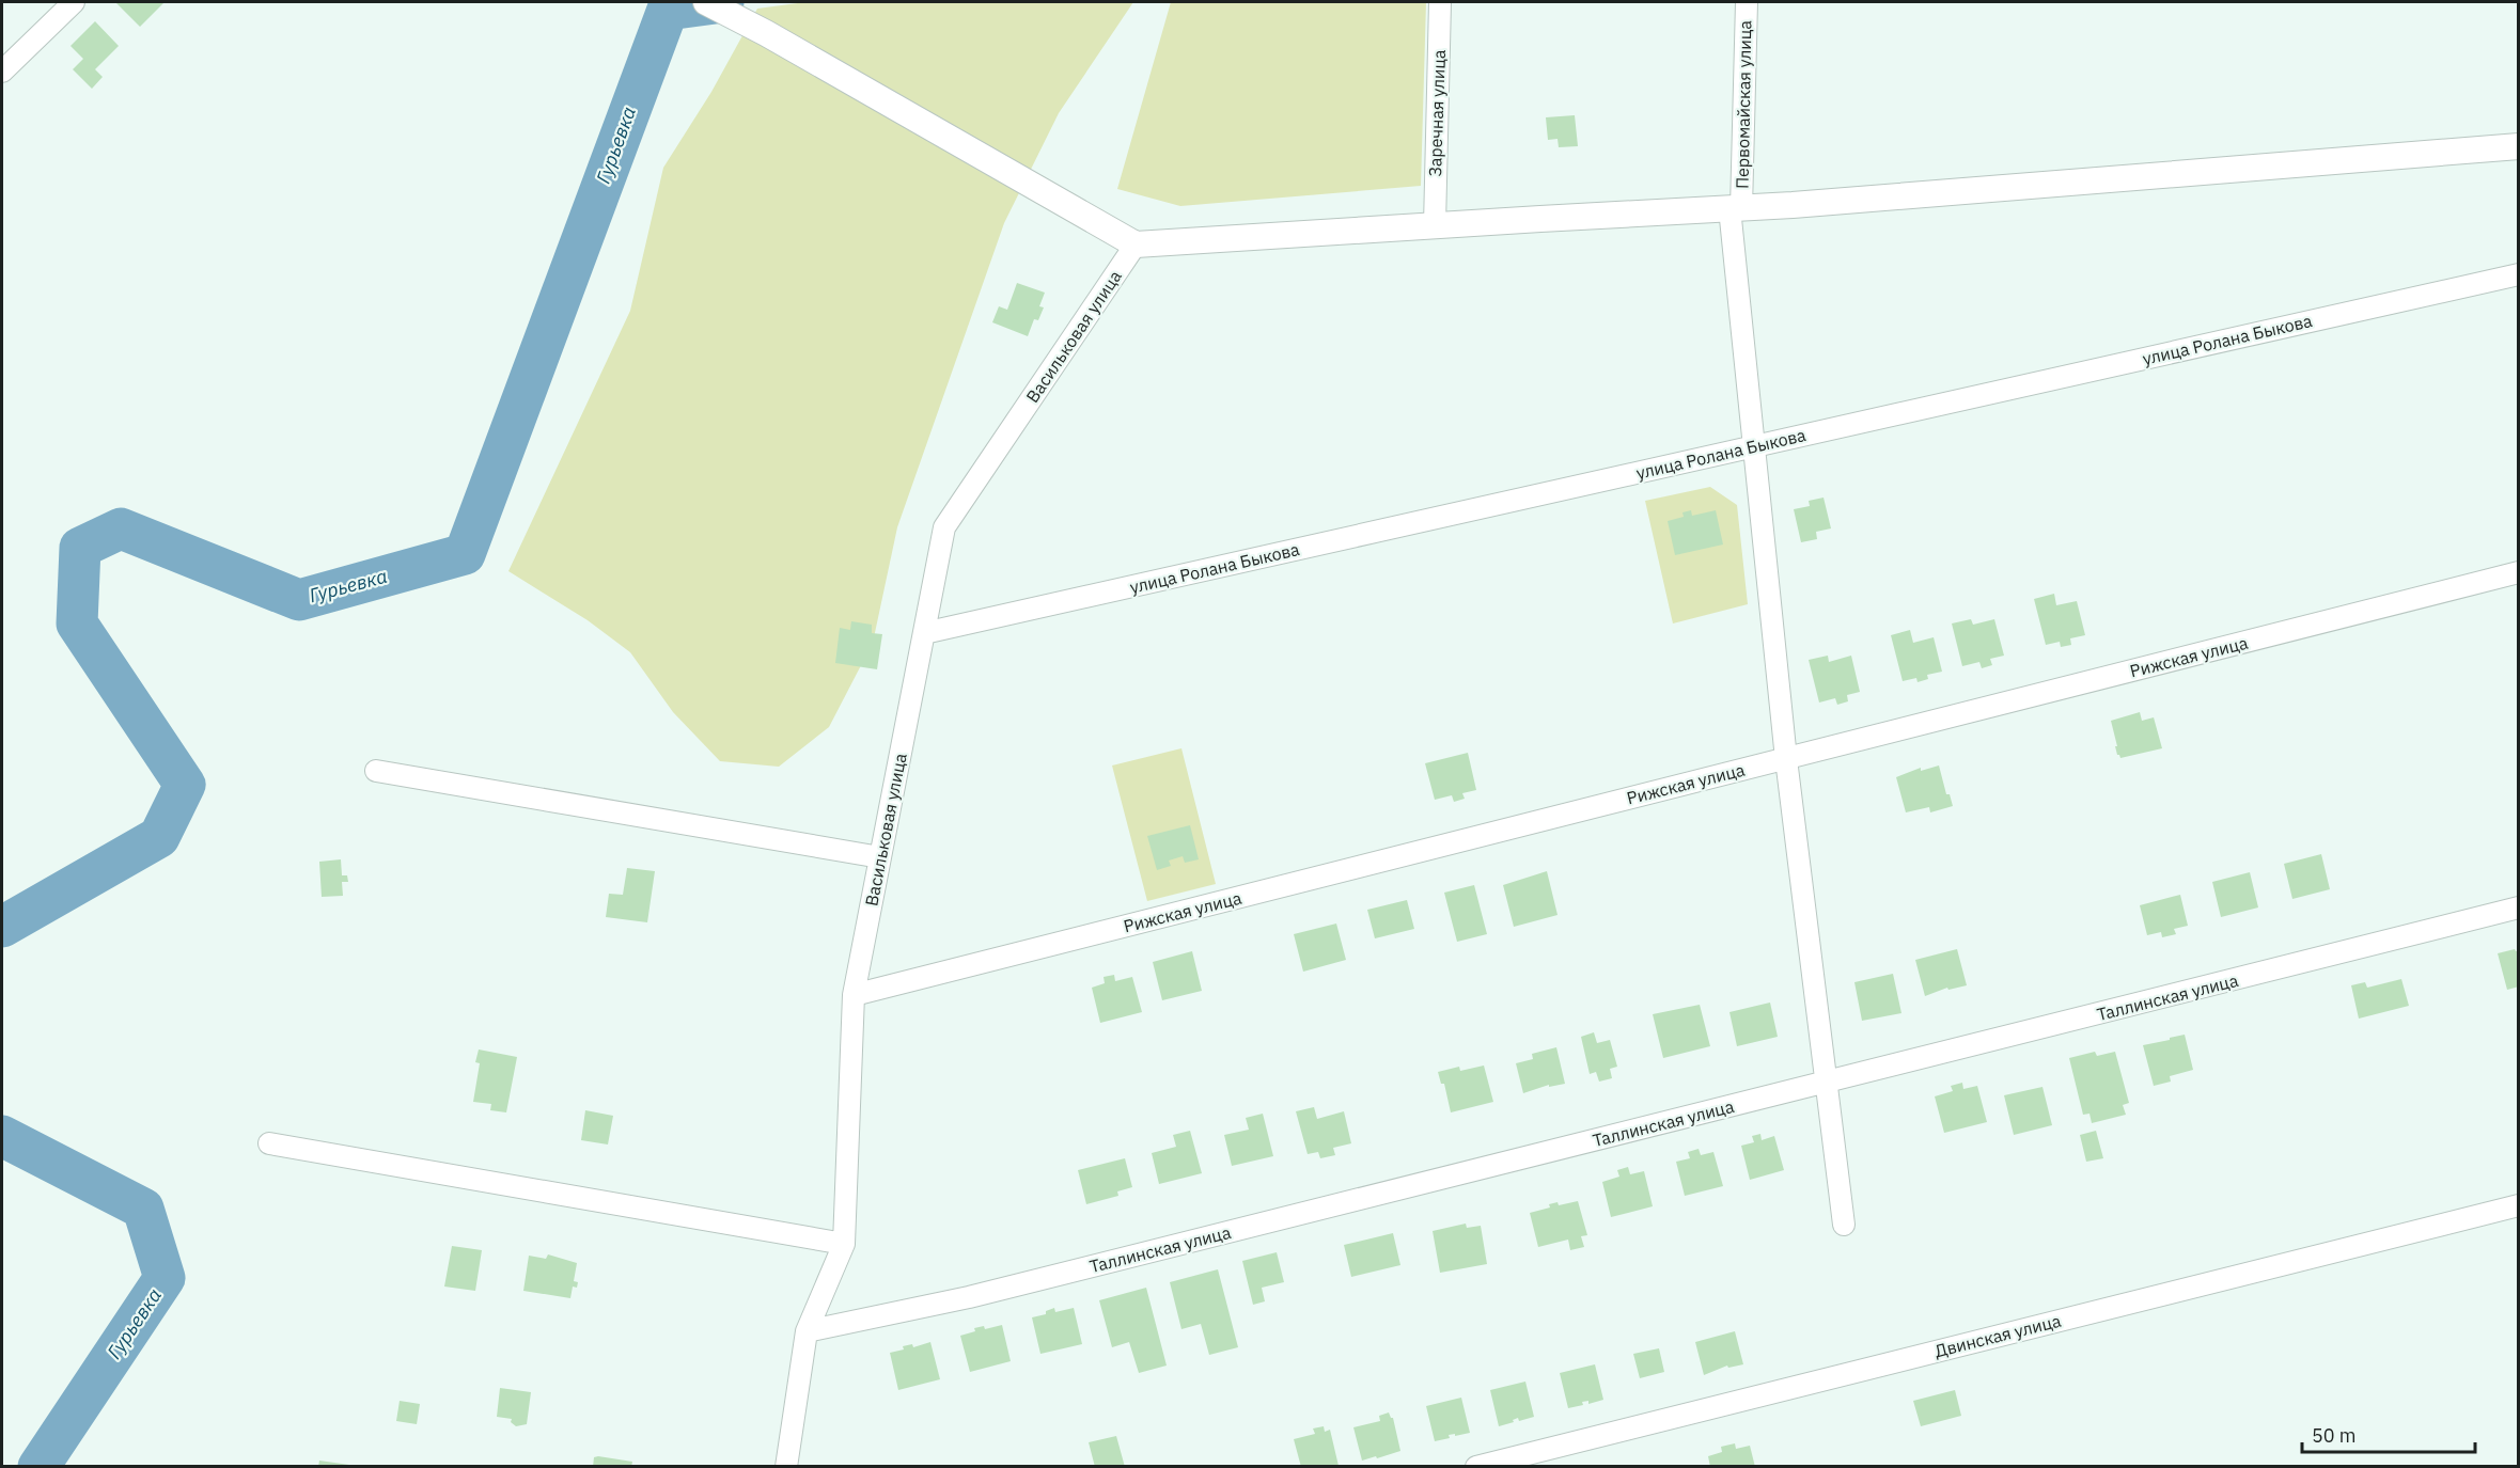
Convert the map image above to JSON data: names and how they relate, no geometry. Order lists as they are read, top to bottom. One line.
{"streets":{"street":["Первомайская улица","Заречная улица","Васильковая улица","улица Ролана Быкова","Рижская улица","Таллинская улица","Двинская улица"]},"crossings":[["Первомайская улица","улица Ролана Быкова"],["Первомайская улица","Рижская улица"],["Первомайская улица","Таллинская улица"],["Васильковая улица","улица Ролана Быкова"],["Васильковая улица","Рижская улица"],["Васильковая улица","Таллинская улица"]],"water":["Гурьевка"],"scale_bar":"50 m"}
